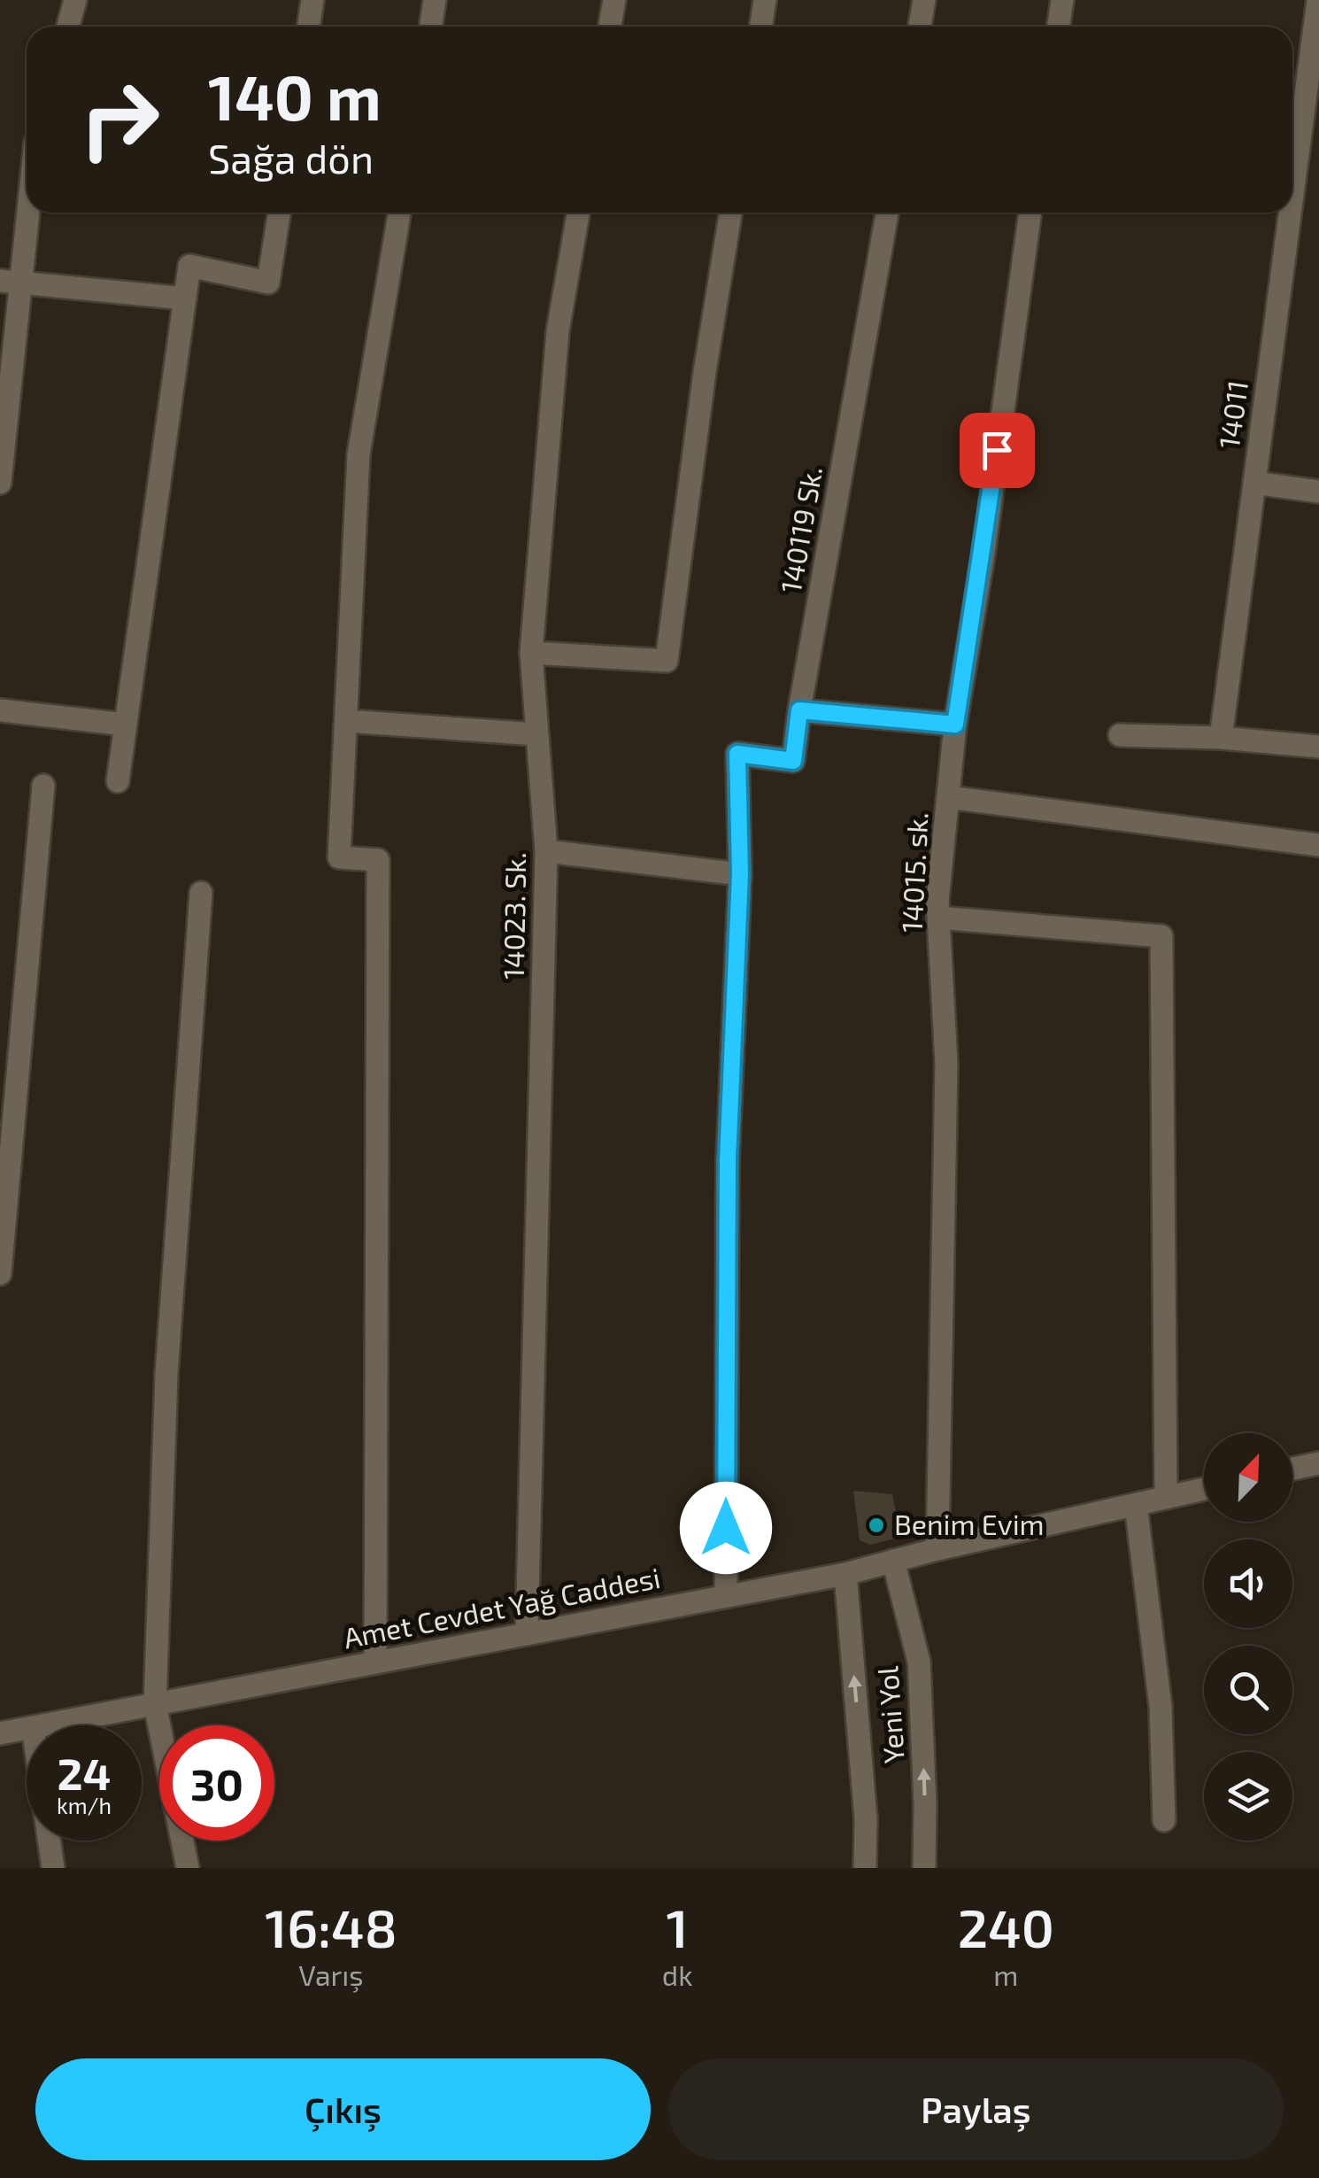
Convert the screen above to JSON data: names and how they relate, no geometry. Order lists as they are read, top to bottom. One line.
{"streets":{"street":["14011","140119 Sk.","14015. sk.","14023. Sk.","Amet Cevdet Yağ Caddesi","Yeni Yol"]},"crossings":[["14015. sk.","Amet Cevdet Yağ Caddesi"],["14023. Sk.","Amet Cevdet Yağ Caddesi"],["Amet Cevdet Yağ Caddesi","Yeni Yol"]],"places":["Benim Evim"],"north":"top right","page":{"turn":["140 m","Sağa dön"],"speed":"24 km/h","limit":"30","eta":["16:48","Varış","1","dk","240","m"],"buttons":["Çıkış","Paylaş"]}}
